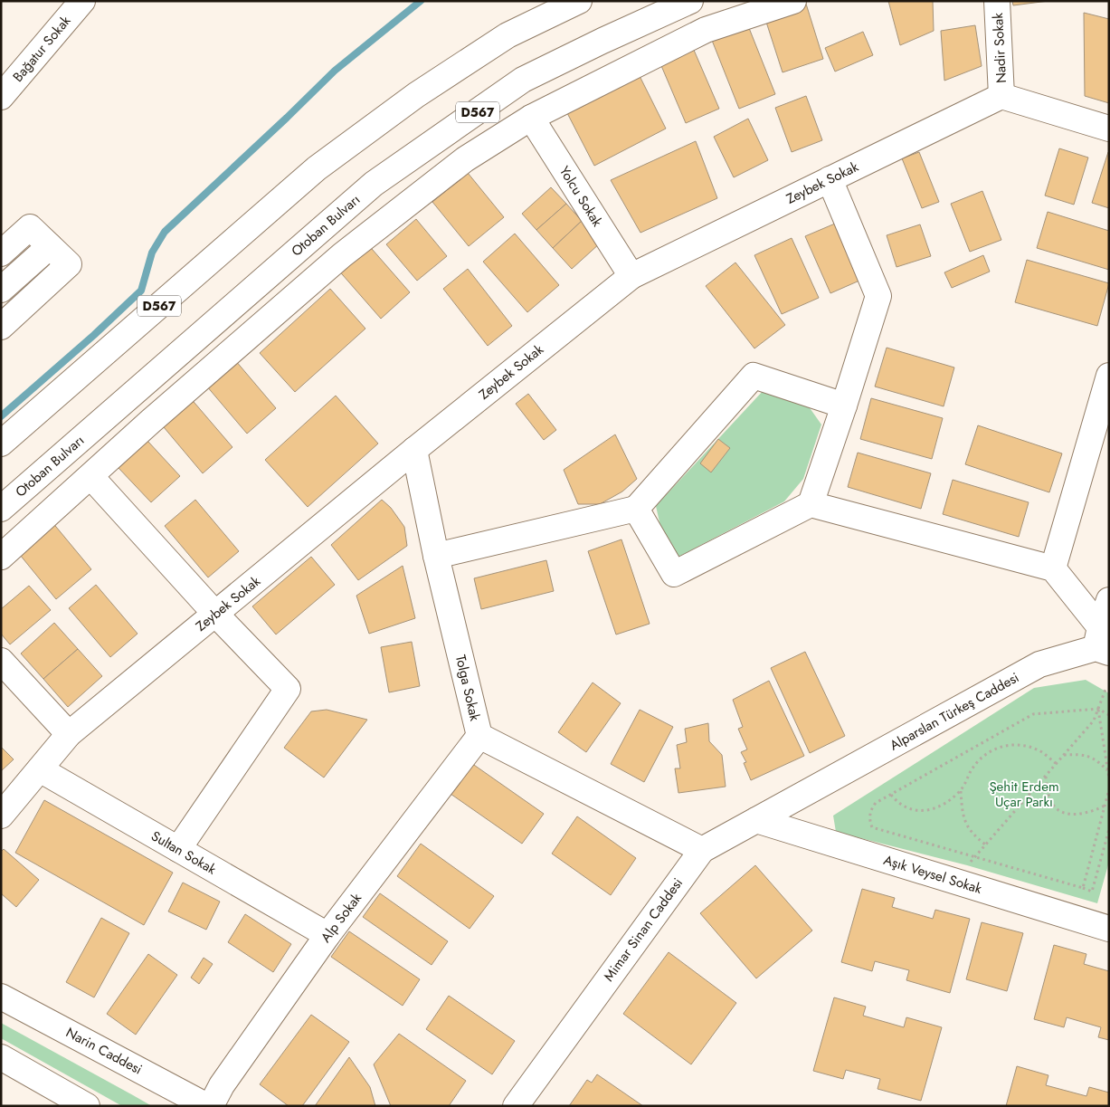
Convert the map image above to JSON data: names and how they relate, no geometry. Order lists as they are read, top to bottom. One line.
{"streets":{"main road":["Nadir Sokak","Bağatur Sokak","D567","Zeybek Sokak","Yolcu Sokak","Otoban Bulvarı","Tolga Sokak","Alparslan Türkeş Caddesi","Sultan Sokak","Aşık Veysel Sokak","Alp Sokak","Mimar Sinan Caddesi","Narin Caddesi"]},"crossings":[["Nadir Sokak","Zeybek Sokak"],["Zeybek Sokak","Yolcu Sokak"],["Zeybek Sokak","Tolga Sokak"],["Zeybek Sokak","Sultan Sokak"],["Tolga Sokak","Alp Sokak"],["Tolga Sokak","Mimar Sinan Caddesi"],["Alparslan Türkeş Caddesi","Mimar Sinan Caddesi"],["Sultan Sokak","Alp Sokak"],["Aşık Veysel Sokak","Mimar Sinan Caddesi"]],"parks":["Şehit Erdem Uçar Parkı"]}
